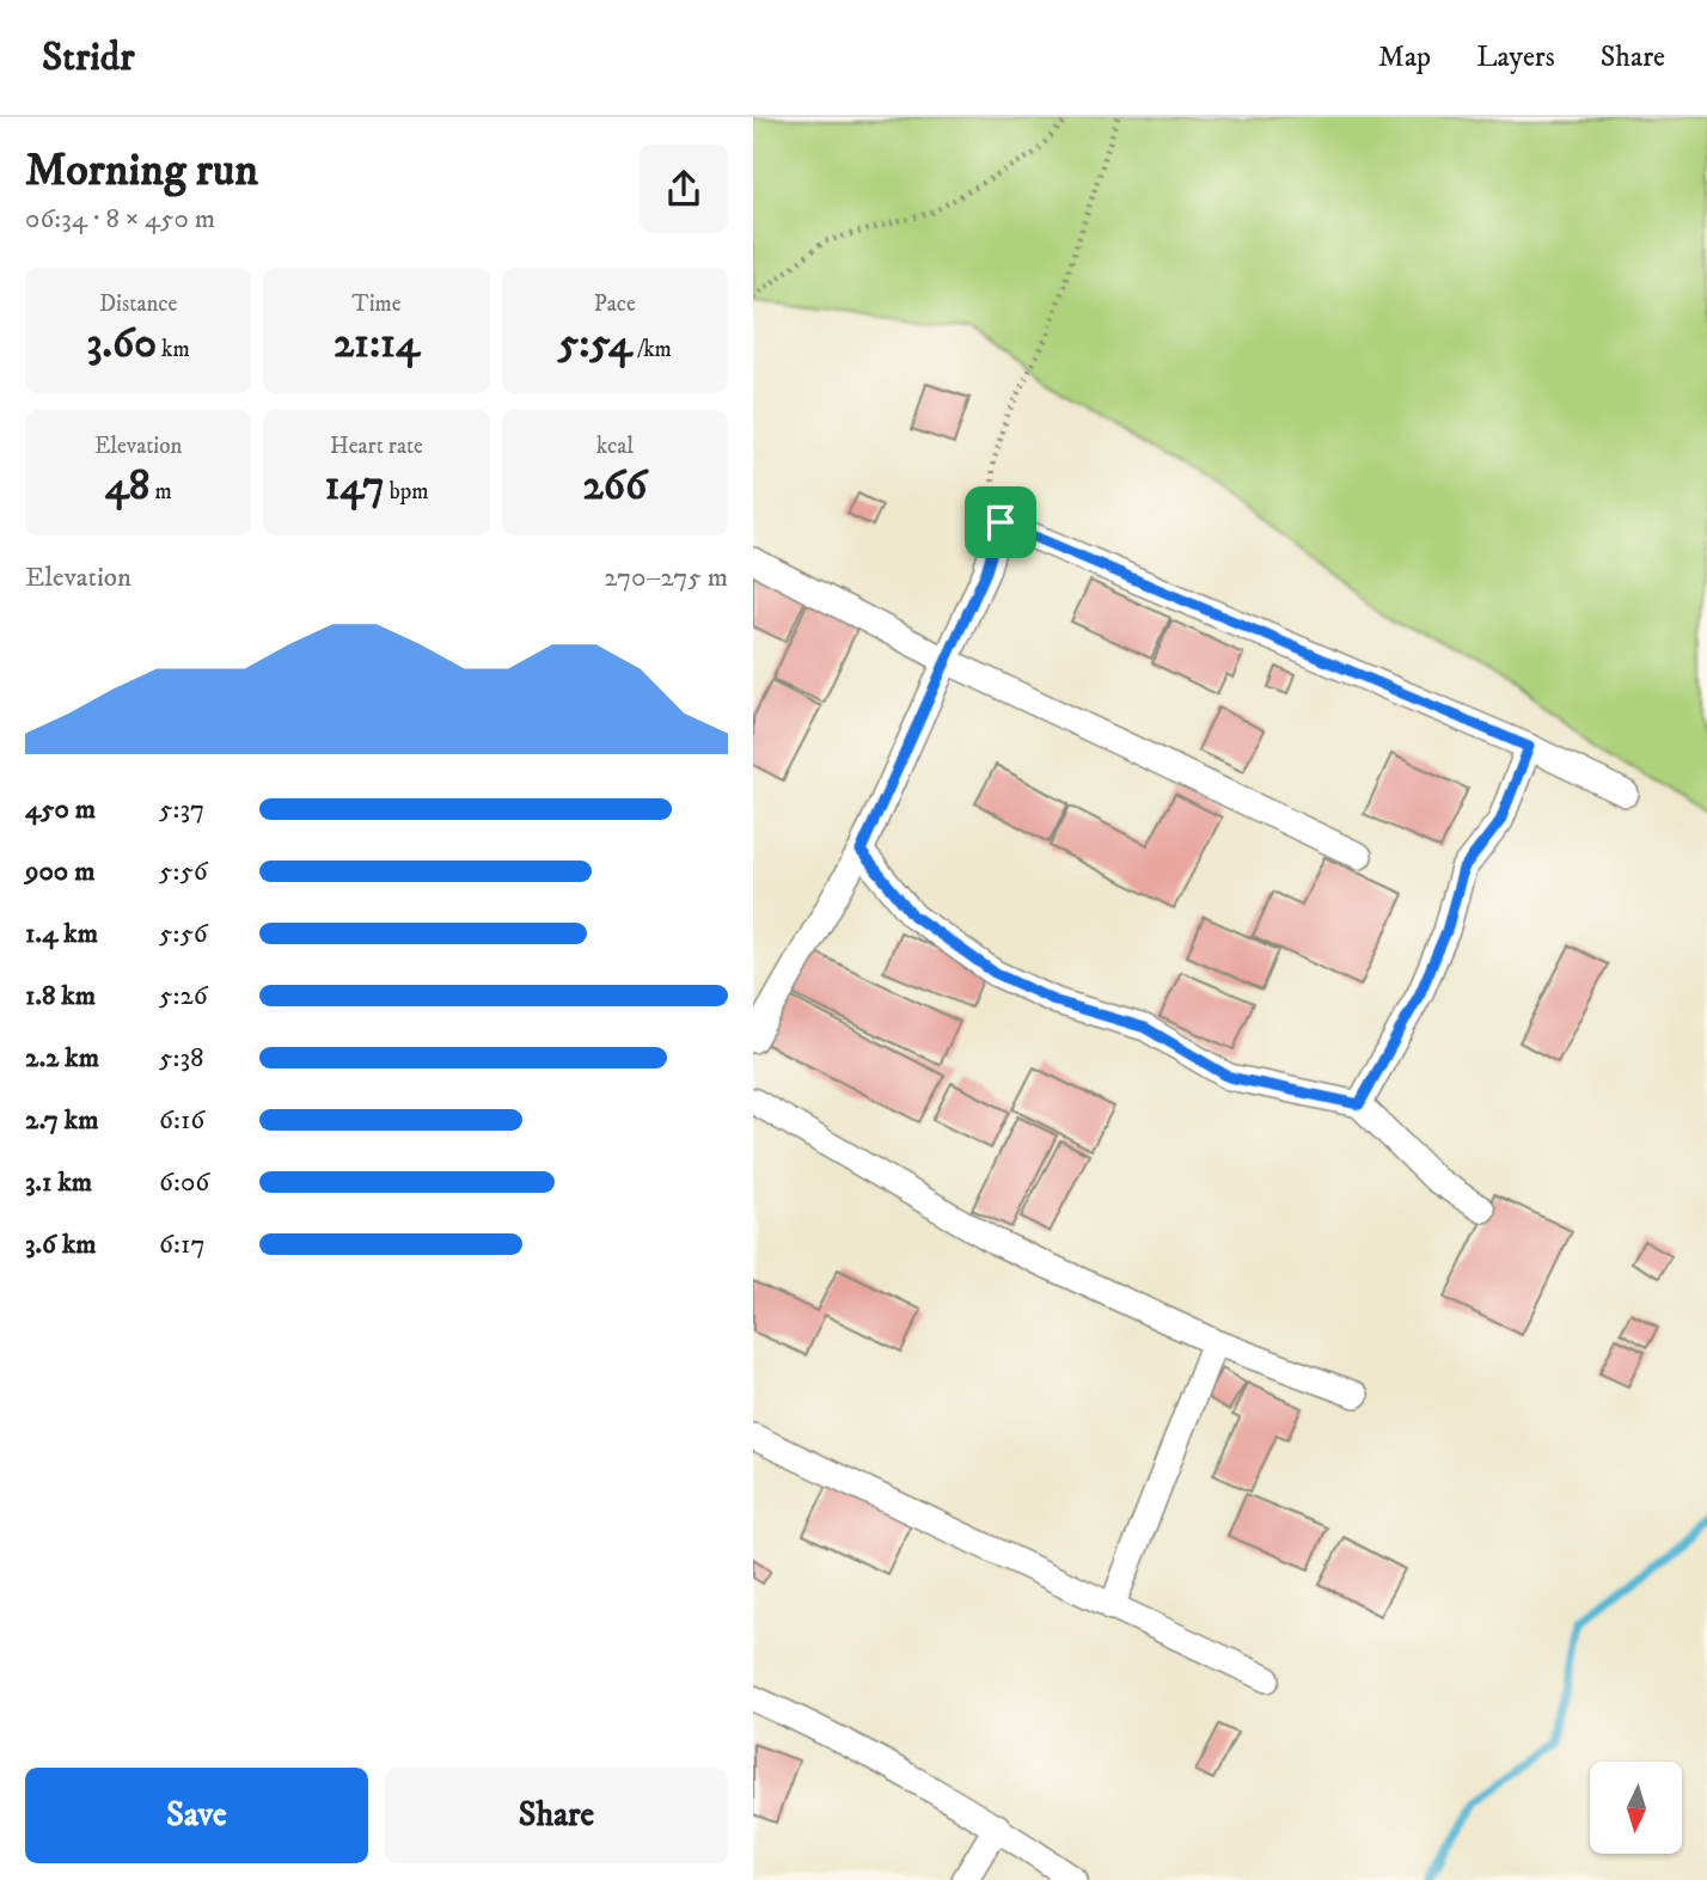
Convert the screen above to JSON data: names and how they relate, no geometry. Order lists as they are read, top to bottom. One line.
{"north":"bottom","page":{"header":"Stridr","nav":["Map","Layers","Share"],"heading":["Morning run","06:34 · 8 × 450 m"],"stats":[["Distance","3.60 km"],["Time","21:14"],["Pace","5:54 /km"],["Elevation","48 m"],["Heart rate","147 bpm"],["kcal","266"]],"chart":["Elevation","270–275 m"],"list":[{"name":"450 m","note":"5:37"},{"name":"900 m","note":"5:56"},{"name":"1.4 km","note":"5:56"},{"name":"1.8 km","note":"5:26"},{"name":"2.2 km","note":"5:38"},{"name":"2.7 km","note":"6:16"},{"name":"3.1 km","note":"6:06"},{"name":"3.6 km","note":"6:17"}],"buttons":["Save","Share"]}}
